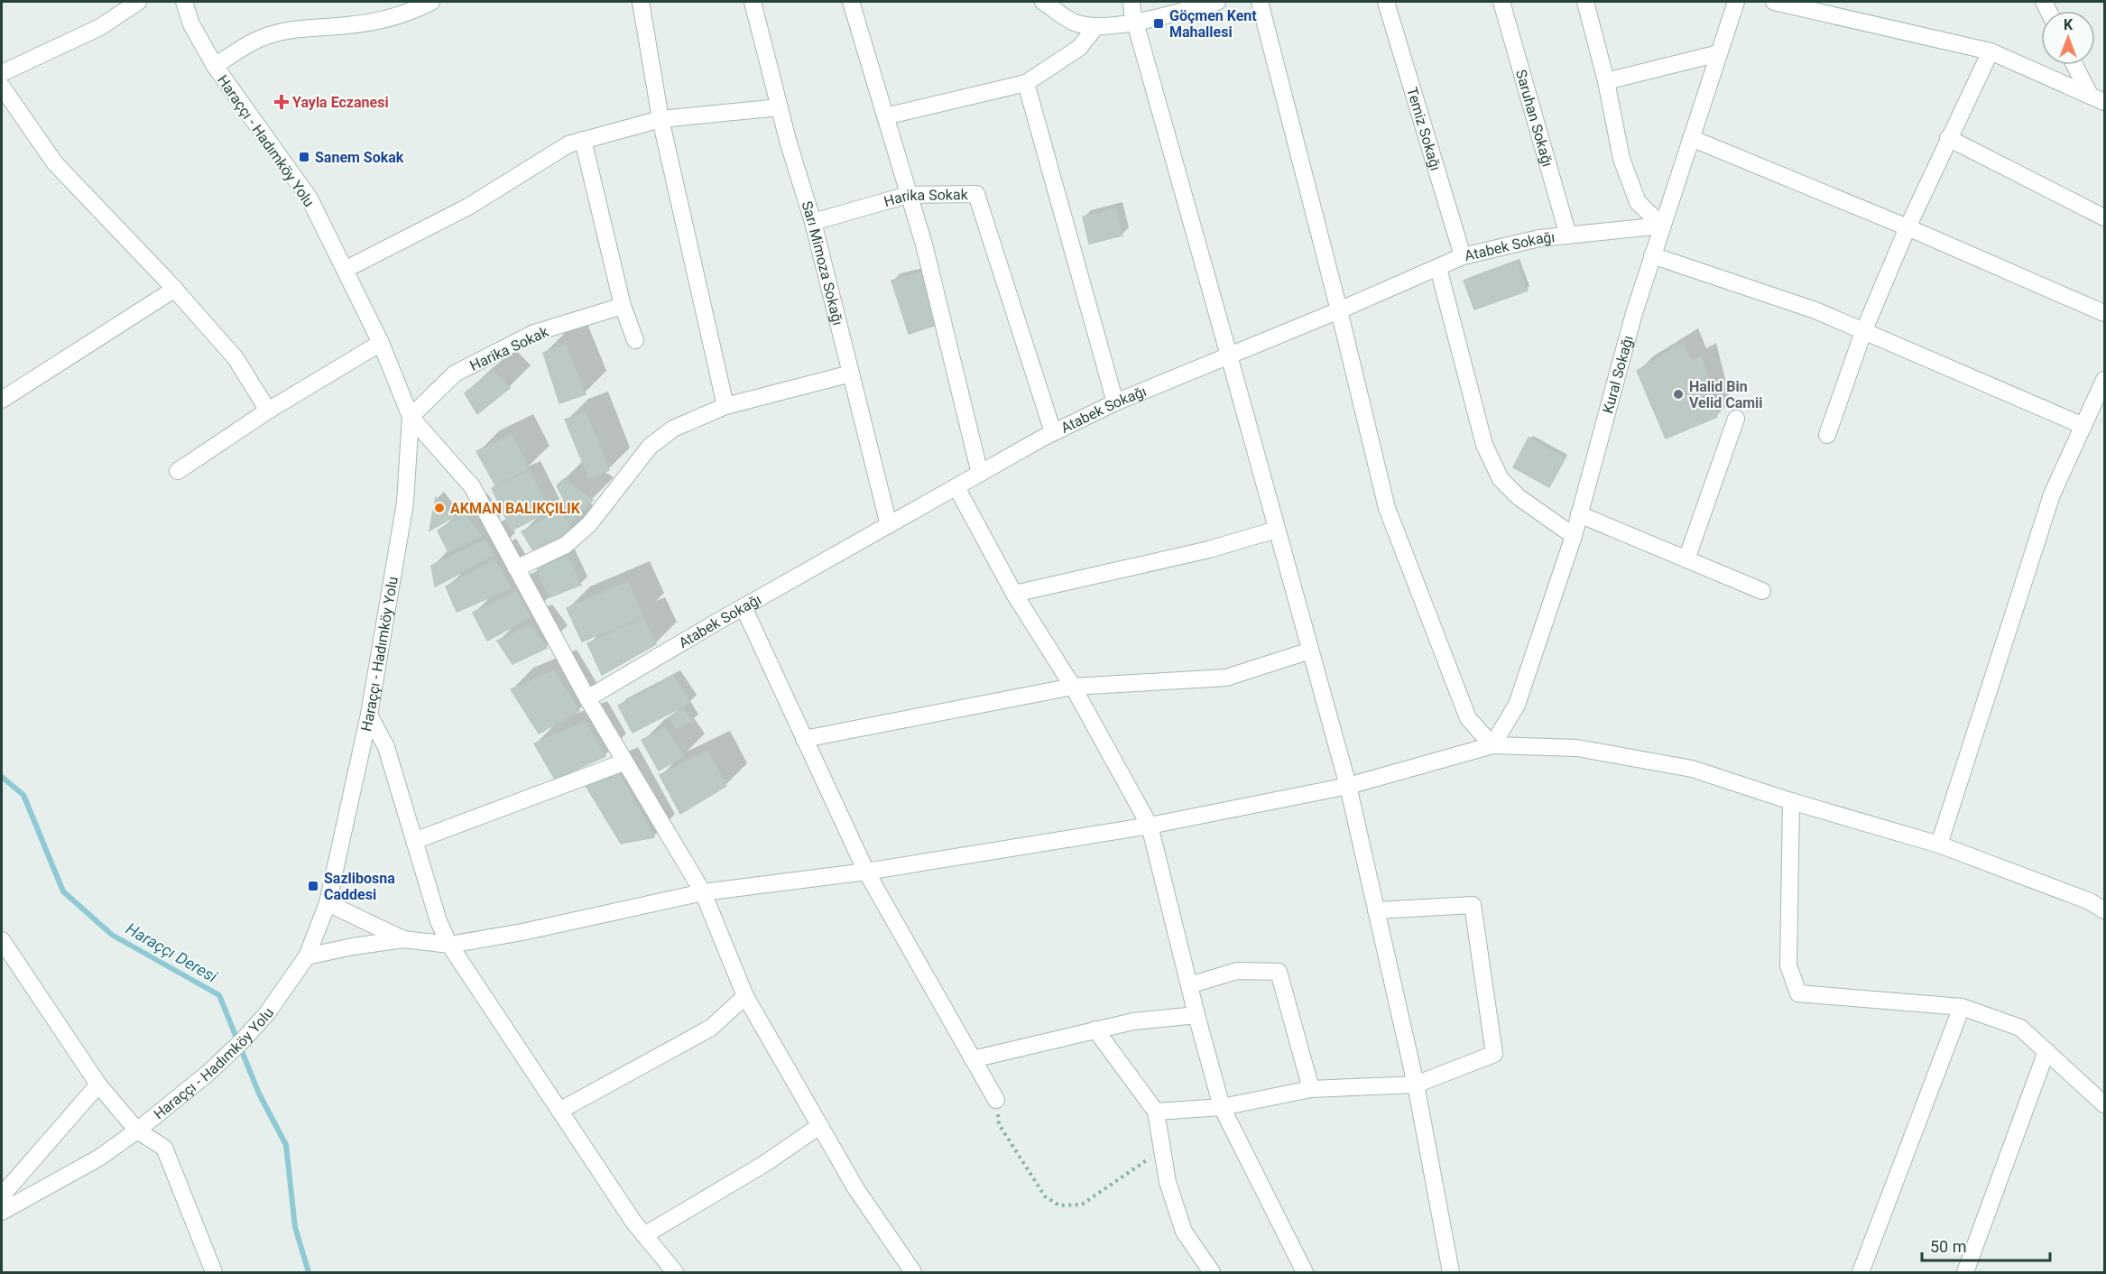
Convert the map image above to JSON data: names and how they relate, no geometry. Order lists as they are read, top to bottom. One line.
{"streets":{"street":["Saruhan Sokağı","Temiz Sokağı","Haraççı - Hadımköy Yolu","Harika Sokak","Atabek Sokağı","Sarı Mimoza Sokağı","Kural Sokağı"]},"crossings":[["Saruhan Sokağı","Atabek Sokağı"],["Temiz Sokağı","Atabek Sokağı"],["Haraççı - Hadımköy Yolu","Harika Sokak"],["Harika Sokak","Atabek Sokağı"],["Harika Sokak","Sarı Mimoza Sokağı"],["Atabek Sokağı","Sarı Mimoza Sokağı"],["Atabek Sokağı","Kural Sokağı"]],"water":["Haraççı Deresi"],"places":{"transit":["Göçmen Kent Mahallesi","Sanem Sokak","Sazlibosna Caddesi"],"health":["Yayla Eczanesi"],"other":["Halid Bin Velid Camii","AKMAN BALIKÇILIK"]},"scale_bar":"50 m","north":"top"}
